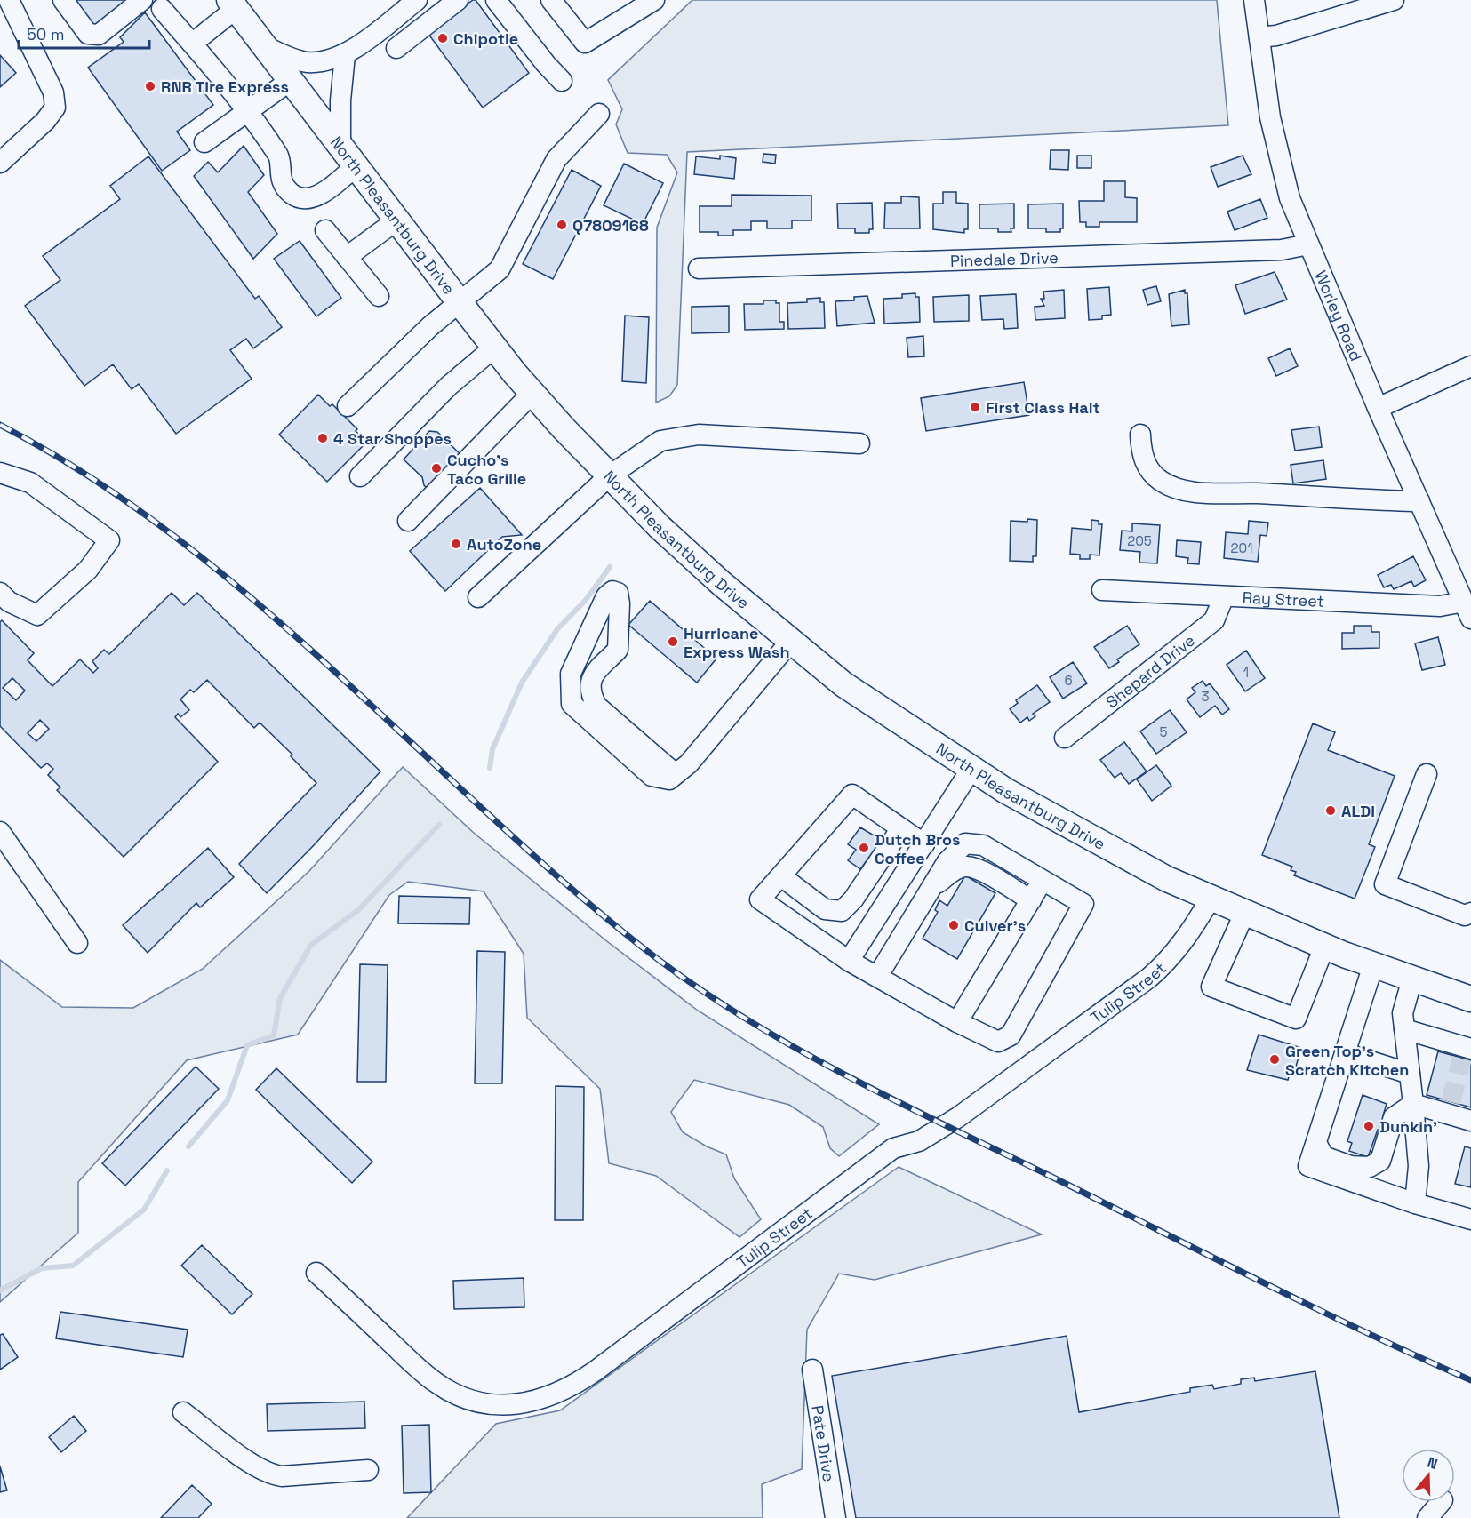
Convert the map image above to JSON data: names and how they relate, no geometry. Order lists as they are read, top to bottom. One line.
{"streets":{"main road":["North Pleasantburg Drive"],"street":["Pinedale Drive","Worley Road","Ray Street","Shepard Drive","Tulip Street","Pate Drive"]},"crossings":[["North Pleasantburg Drive","Tulip Street"],["Pinedale Drive","Worley Road"],["Worley Road","Ray Street"],["Ray Street","Shepard Drive"]],"places":["Chipotle","RNR Tire Express","Q7809168","First Class Halt","4 Star Shoppes","Cucho’s Taco Grille","AutoZone","Hurricane Express Wash","ALDI","Dutch Bros Coffee","Culver's","Green Top's Scratch Kitchen","Dunkin'"],"house_numbers":["205","201","1","6","3","5"],"scale_bar":"50 m","north":"top"}
